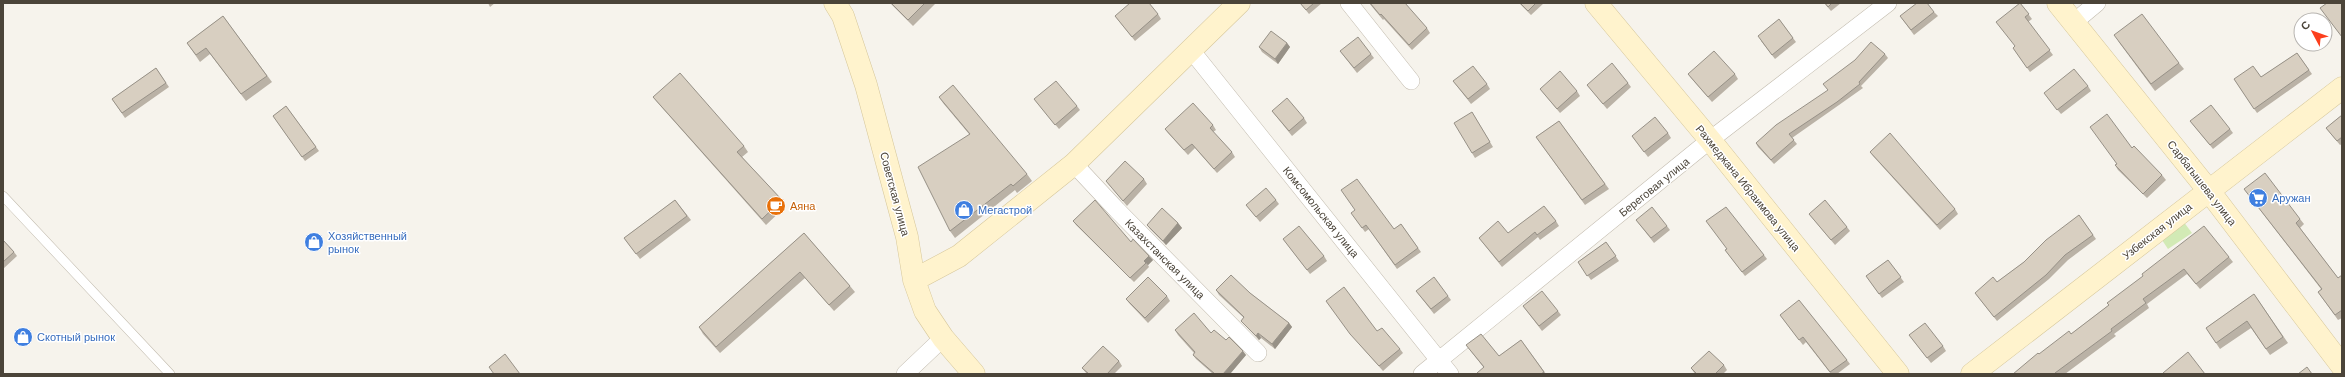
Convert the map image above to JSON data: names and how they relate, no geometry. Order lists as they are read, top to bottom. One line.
{"streets":{"street":["Сарбагышева улица","Береговая улица","Рахмеджана Ибраимова улица","Советская улица","Комсомольская улица","Узбекская улица","Казахстанская улица"]},"crossings":[["Сарбагышева улица","Узбекская улица"],["Береговая улица","Рахмеджана Ибраимова улица"],["Береговая улица","Комсомольская улица"]],"places":{"supermarket":["Аружан"],"cafe":["Аяна"],"shop":["Мегастрой","Хозяйственный рынок","Скотный рынок"]},"north":"top left"}
